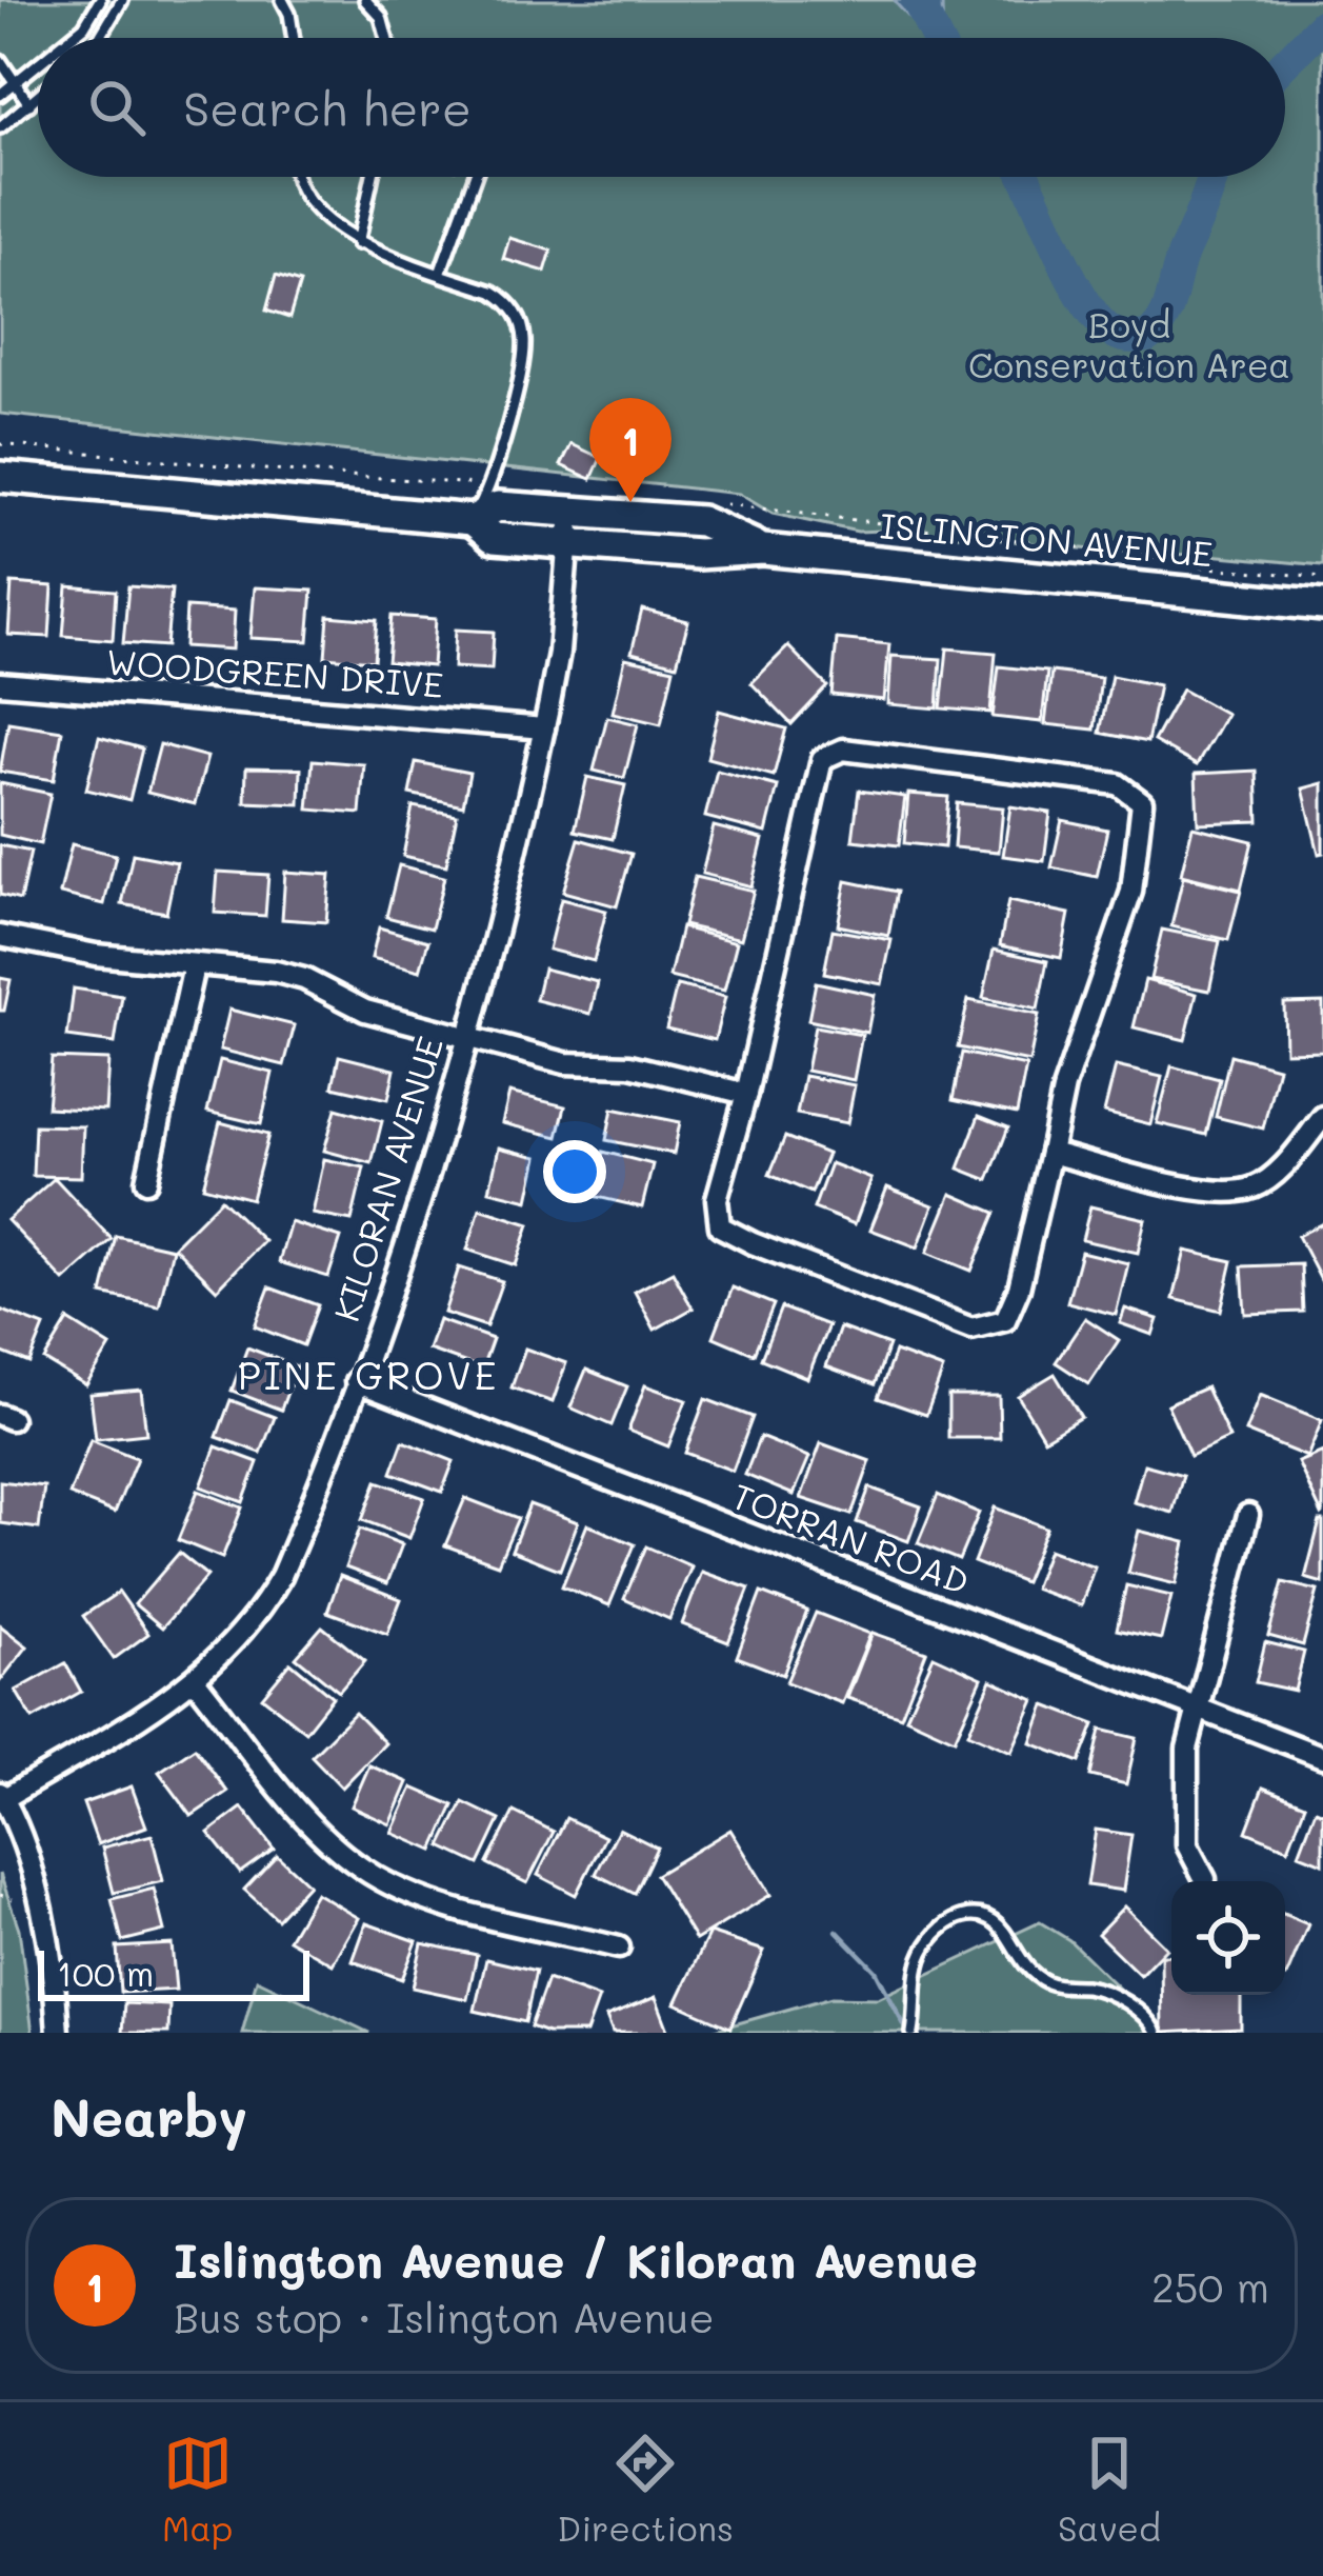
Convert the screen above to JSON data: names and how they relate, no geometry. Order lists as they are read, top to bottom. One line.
{"streets":{"main road":["ISLINGTON AVENUE"],"street":["WOODGREEN DRIVE","KILORAN AVENUE","TORRAN ROAD"]},"crossings":[["ISLINGTON AVENUE","KILORAN AVENUE"],["WOODGREEN DRIVE","KILORAN AVENUE"],["KILORAN AVENUE","TORRAN ROAD"]],"districts":["PINE GROVE"],"parks":["Boyd Conservation Area"],"scale_bar":"100 m","page":{"search":"Search here","pins":"1","scale":"100 m","heading":"Nearby","list":[{"mark":"1","name":"Islington Avenue / Kiloran Avenue","note":"Bus stop · Islington Avenue","value":"250 m"}],"nav":["Map","Directions","Saved"]}}
